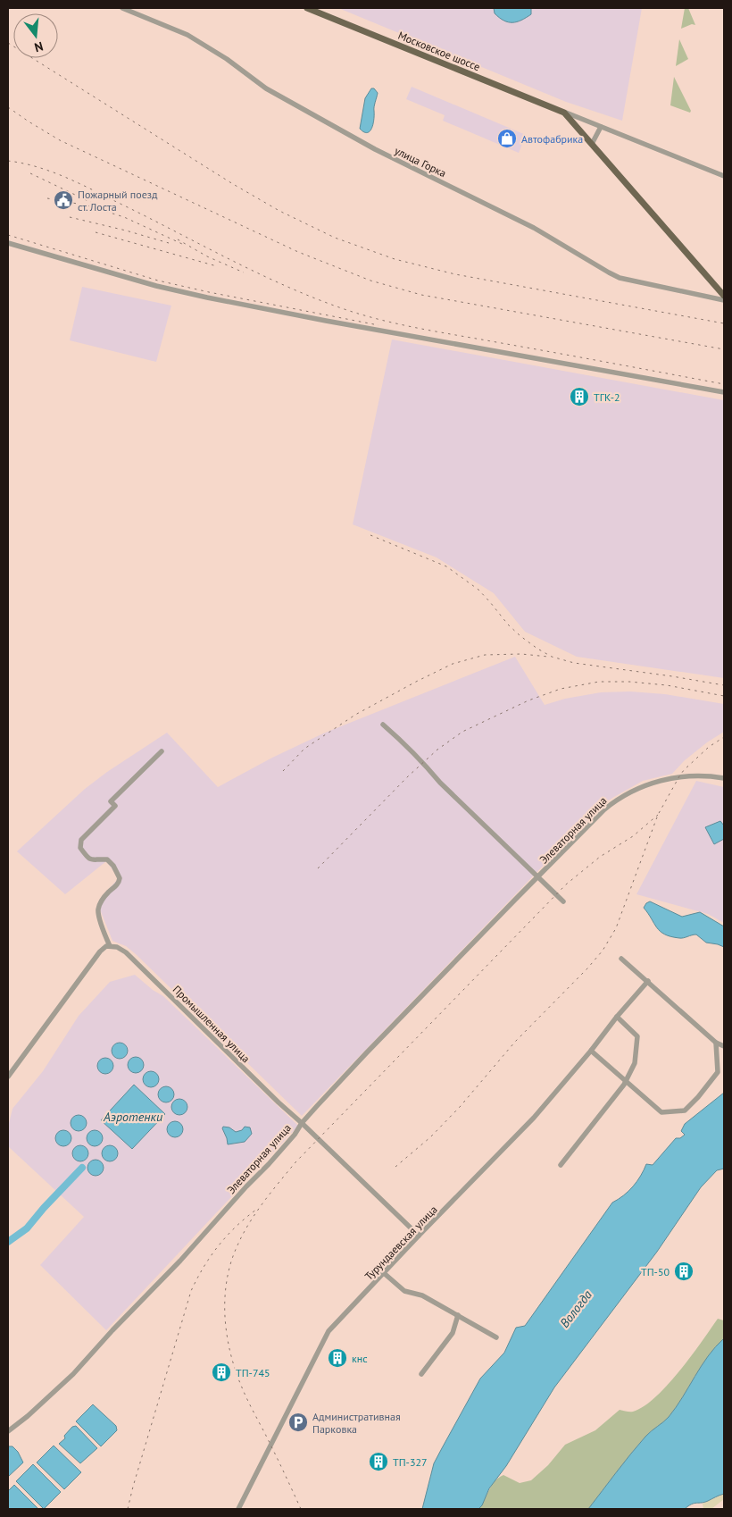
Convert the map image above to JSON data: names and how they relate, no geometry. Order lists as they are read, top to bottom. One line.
{"streets":{"main road":["Московское шоссе"],"street":["улица Горка","Элеваторная улица","Промышленная улица","Турундаевская улица"]},"crossings":[["Элеваторная улица","Промышленная улица"],["Промышленная улица","Турундаевская улица"]],"water":["Аэротенки","Вологда"],"places":{"shop":["Автофабрика"],"public building":["Пожарный поезд ст. Лоста"],"building":["ТГК-2","ТП-50","кнс","ТП-745","ТП-327"],"parking":["Административная Парковка"]},"north":"bottom"}
